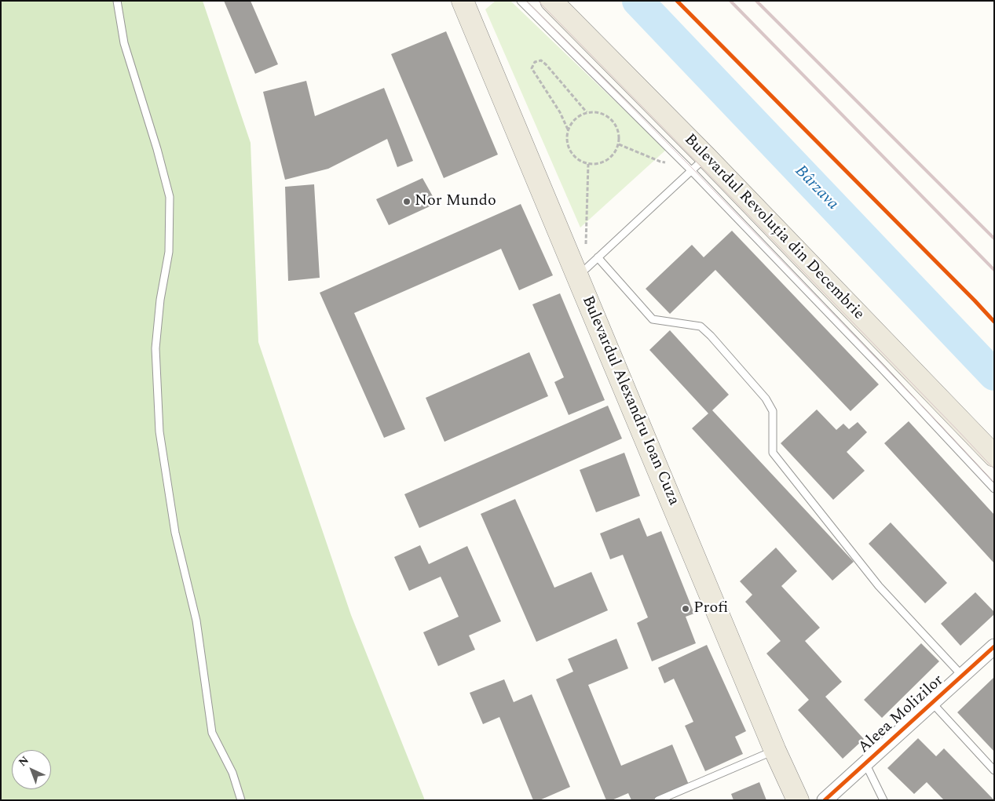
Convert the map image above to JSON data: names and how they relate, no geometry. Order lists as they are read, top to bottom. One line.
{"streets":{"main road":["Bulevardul Revoluția din Decembrie","Bulevardul Alexandru Ioan Cuza"],"street":["Aleea Molizilor"]},"water":["Bârzava"],"places":["Nor Mundo","Profi"],"north":"top left"}
